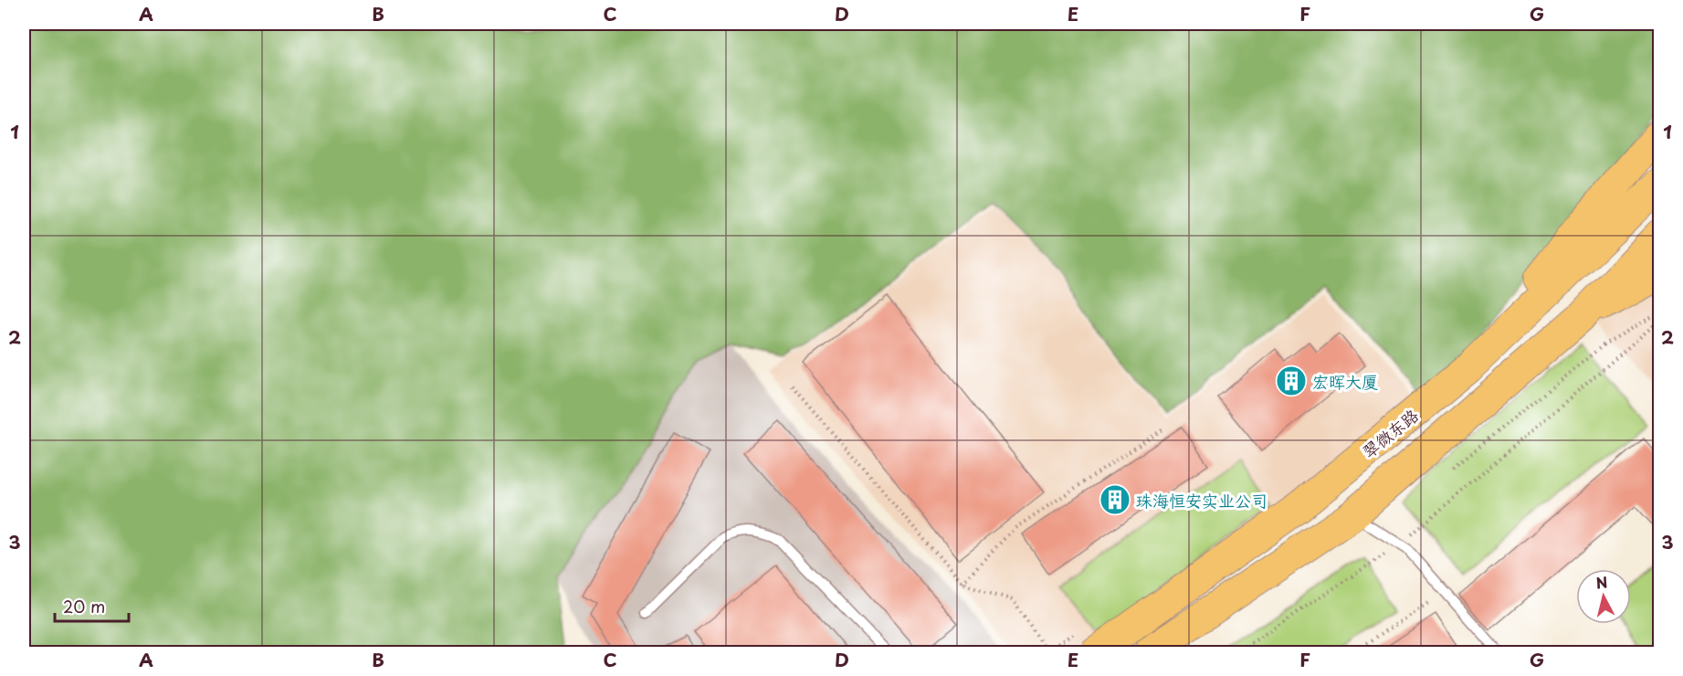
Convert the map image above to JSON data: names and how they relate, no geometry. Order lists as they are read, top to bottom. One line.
{"streets":{"main road":["翠微东路"]},"places":{"building":["宏晖大厦","珠海恒安实业公司"]},"scale_bar":"20 m","north":"top","grid":{"columns":["A","B","C","D","E","F","G"],"rows":["1","2","3"]}}
